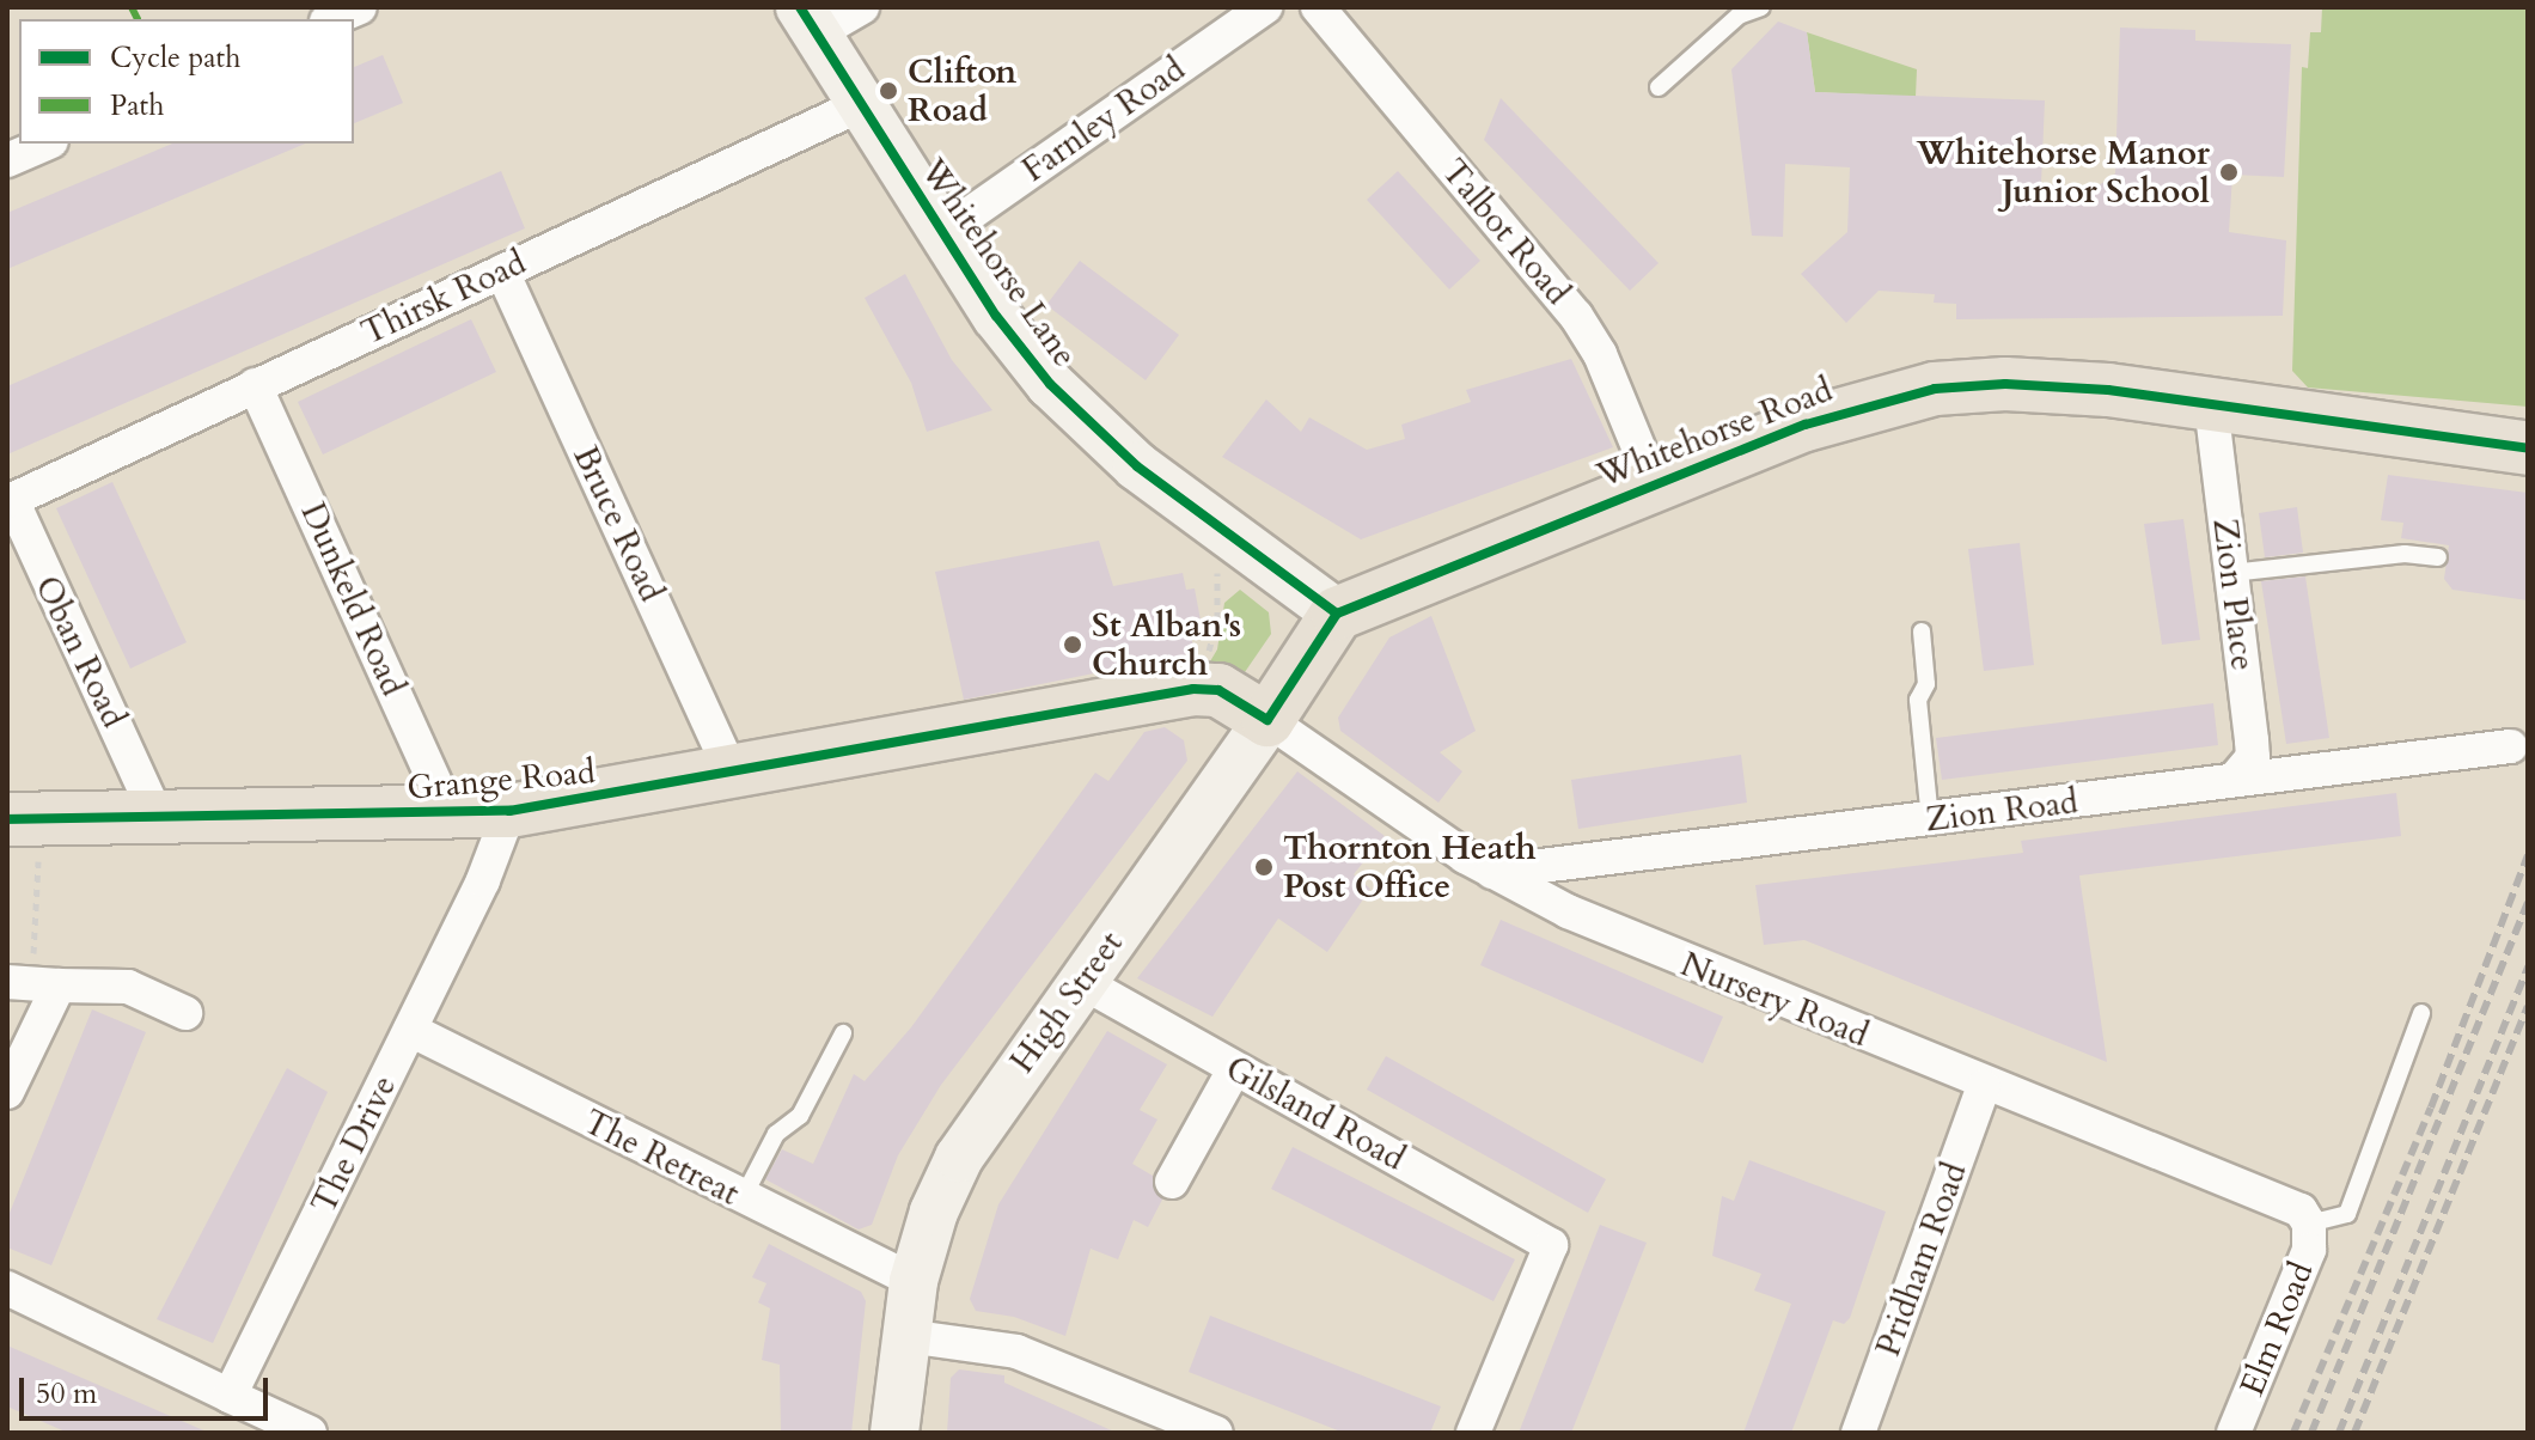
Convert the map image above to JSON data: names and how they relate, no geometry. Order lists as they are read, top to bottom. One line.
{"streets":{"main road":["Whitehorse Lane","Whitehorse Road","Grange Road","High Street"],"street":["Farnley Road","Talbot Road","Thirsk Road","Bruce Road","Zion Place","Dunkeld Road","Oban Road","Zion Road","Nursery Road","Gilsland Road","The Drive","The Retreat","Pridham Road","Elm Road"]},"crossings":[["Farnley Road","Whitehorse Lane"],["Talbot Road","Whitehorse Road"],["Whitehorse Lane","Thirsk Road"],["Whitehorse Lane","Whitehorse Road"],["Whitehorse Lane","High Street"],["Thirsk Road","Bruce Road"],["Thirsk Road","Dunkeld Road"],["Thirsk Road","Oban Road"],["Whitehorse Road","Zion Place"],["Whitehorse Road","High Street"],["Bruce Road","Grange Road"],["Zion Place","Zion Road"],["Dunkeld Road","Grange Road"],["Oban Road","Grange Road"],["Grange Road","Nursery Road"],["Grange Road","High Street"],["Grange Road","The Drive"],["Zion Road","Nursery Road"],["Nursery Road","High Street"],["Nursery Road","Pridham Road"],["Nursery Road","Elm Road"],["High Street","Gilsland Road"],["High Street","The Retreat"],["The Drive","The Retreat"]],"places":["Clifton Road","Whitehorse Manor Junior School","St Alban's Church","Thornton Heath Post Office"],"legend":["Cycle path","Path"],"scale_bar":"50 m"}
